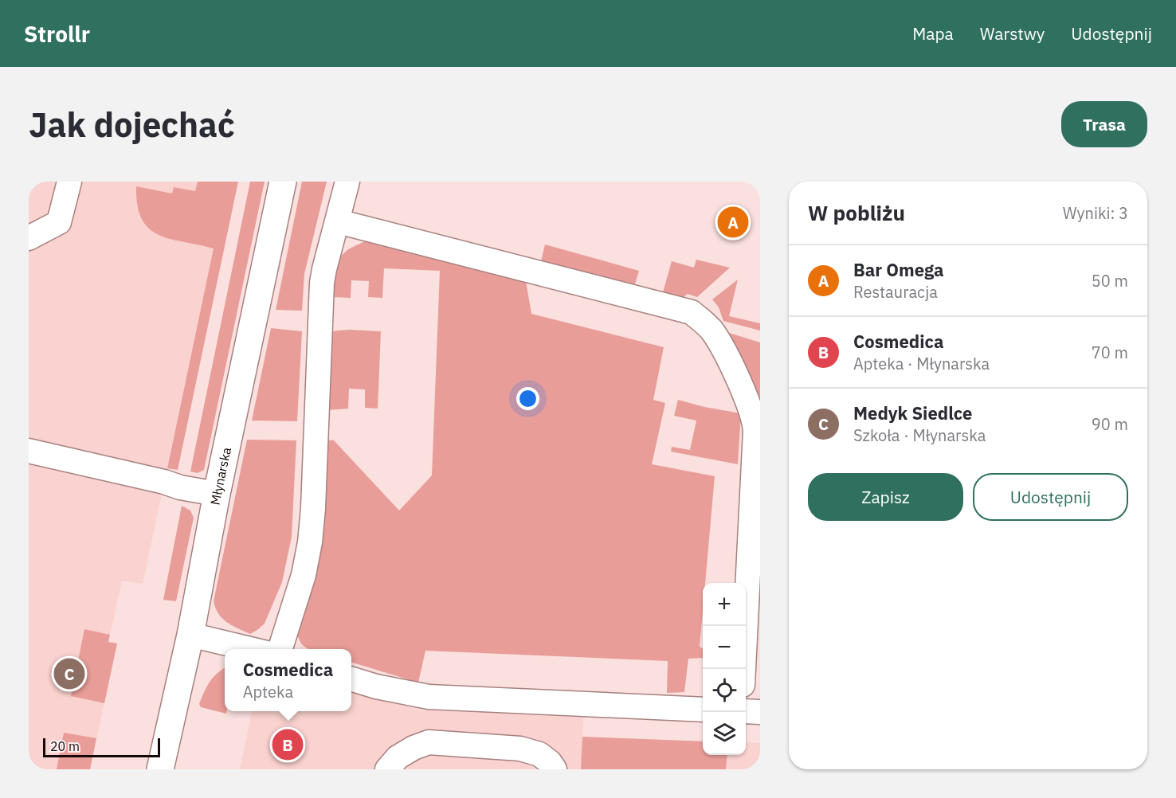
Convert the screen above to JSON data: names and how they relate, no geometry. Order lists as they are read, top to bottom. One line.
{"streets":{"street":["Młynarska"]},"scale_bar":"20 m","page":{"header":"Strollr","nav":["Mapa","Warstwy","Udostępnij"],"buttons":["Trasa",["Zapisz","Udostępnij"]],"title":"Jak dojechać","heading":["W pobliżu","Wyniki: 3"],"pins":["A","C","B"],"list":[{"mark":"A","name":"Bar Omega","note":"Restauracja","value":"50 m"},{"mark":"B","name":"Cosmedica","note":"Apteka · Młynarska","value":"70 m"},{"mark":"C","name":"Medyk Siedlce","note":"Szkoła · Młynarska","value":"90 m"}],"map_buttons":["+","−"],"popup":["Cosmedica","Apteka"],"scale":"20 m"}}
